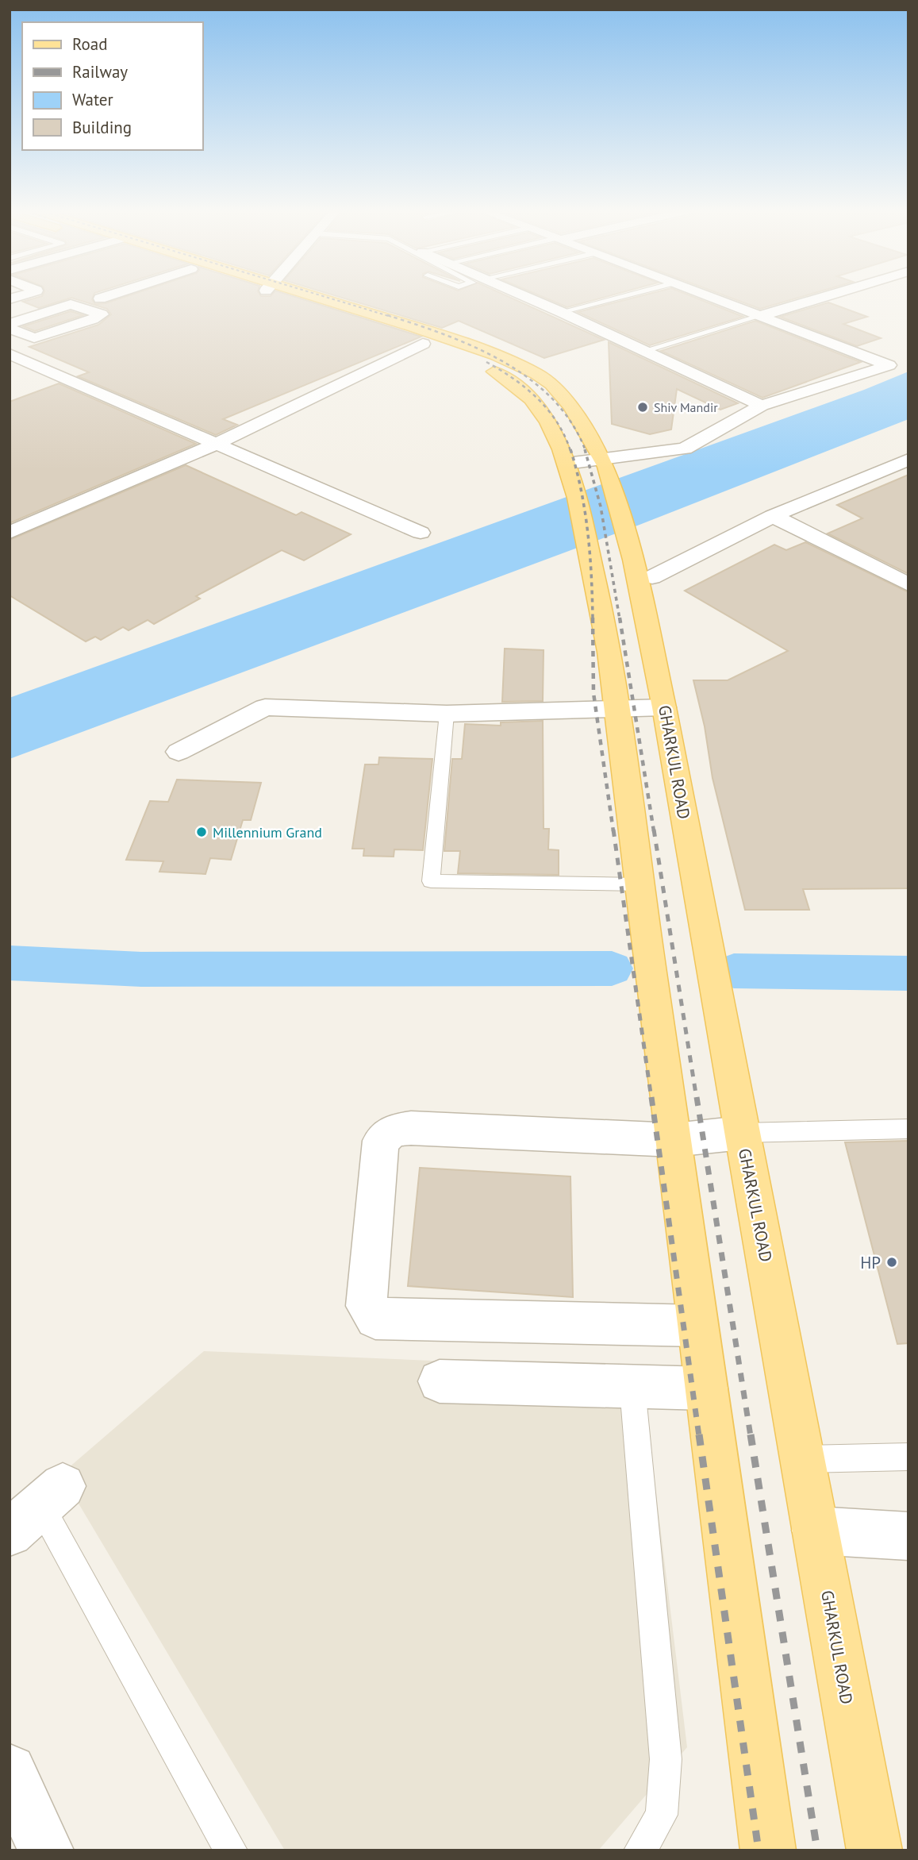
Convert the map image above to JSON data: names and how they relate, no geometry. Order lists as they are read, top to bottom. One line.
{"streets":{"main road":["GHARKUL ROAD"]},"places":["Shiv Mandir","Millennium Grand","HP"],"legend":["Road","Railway","Water","Building"]}
